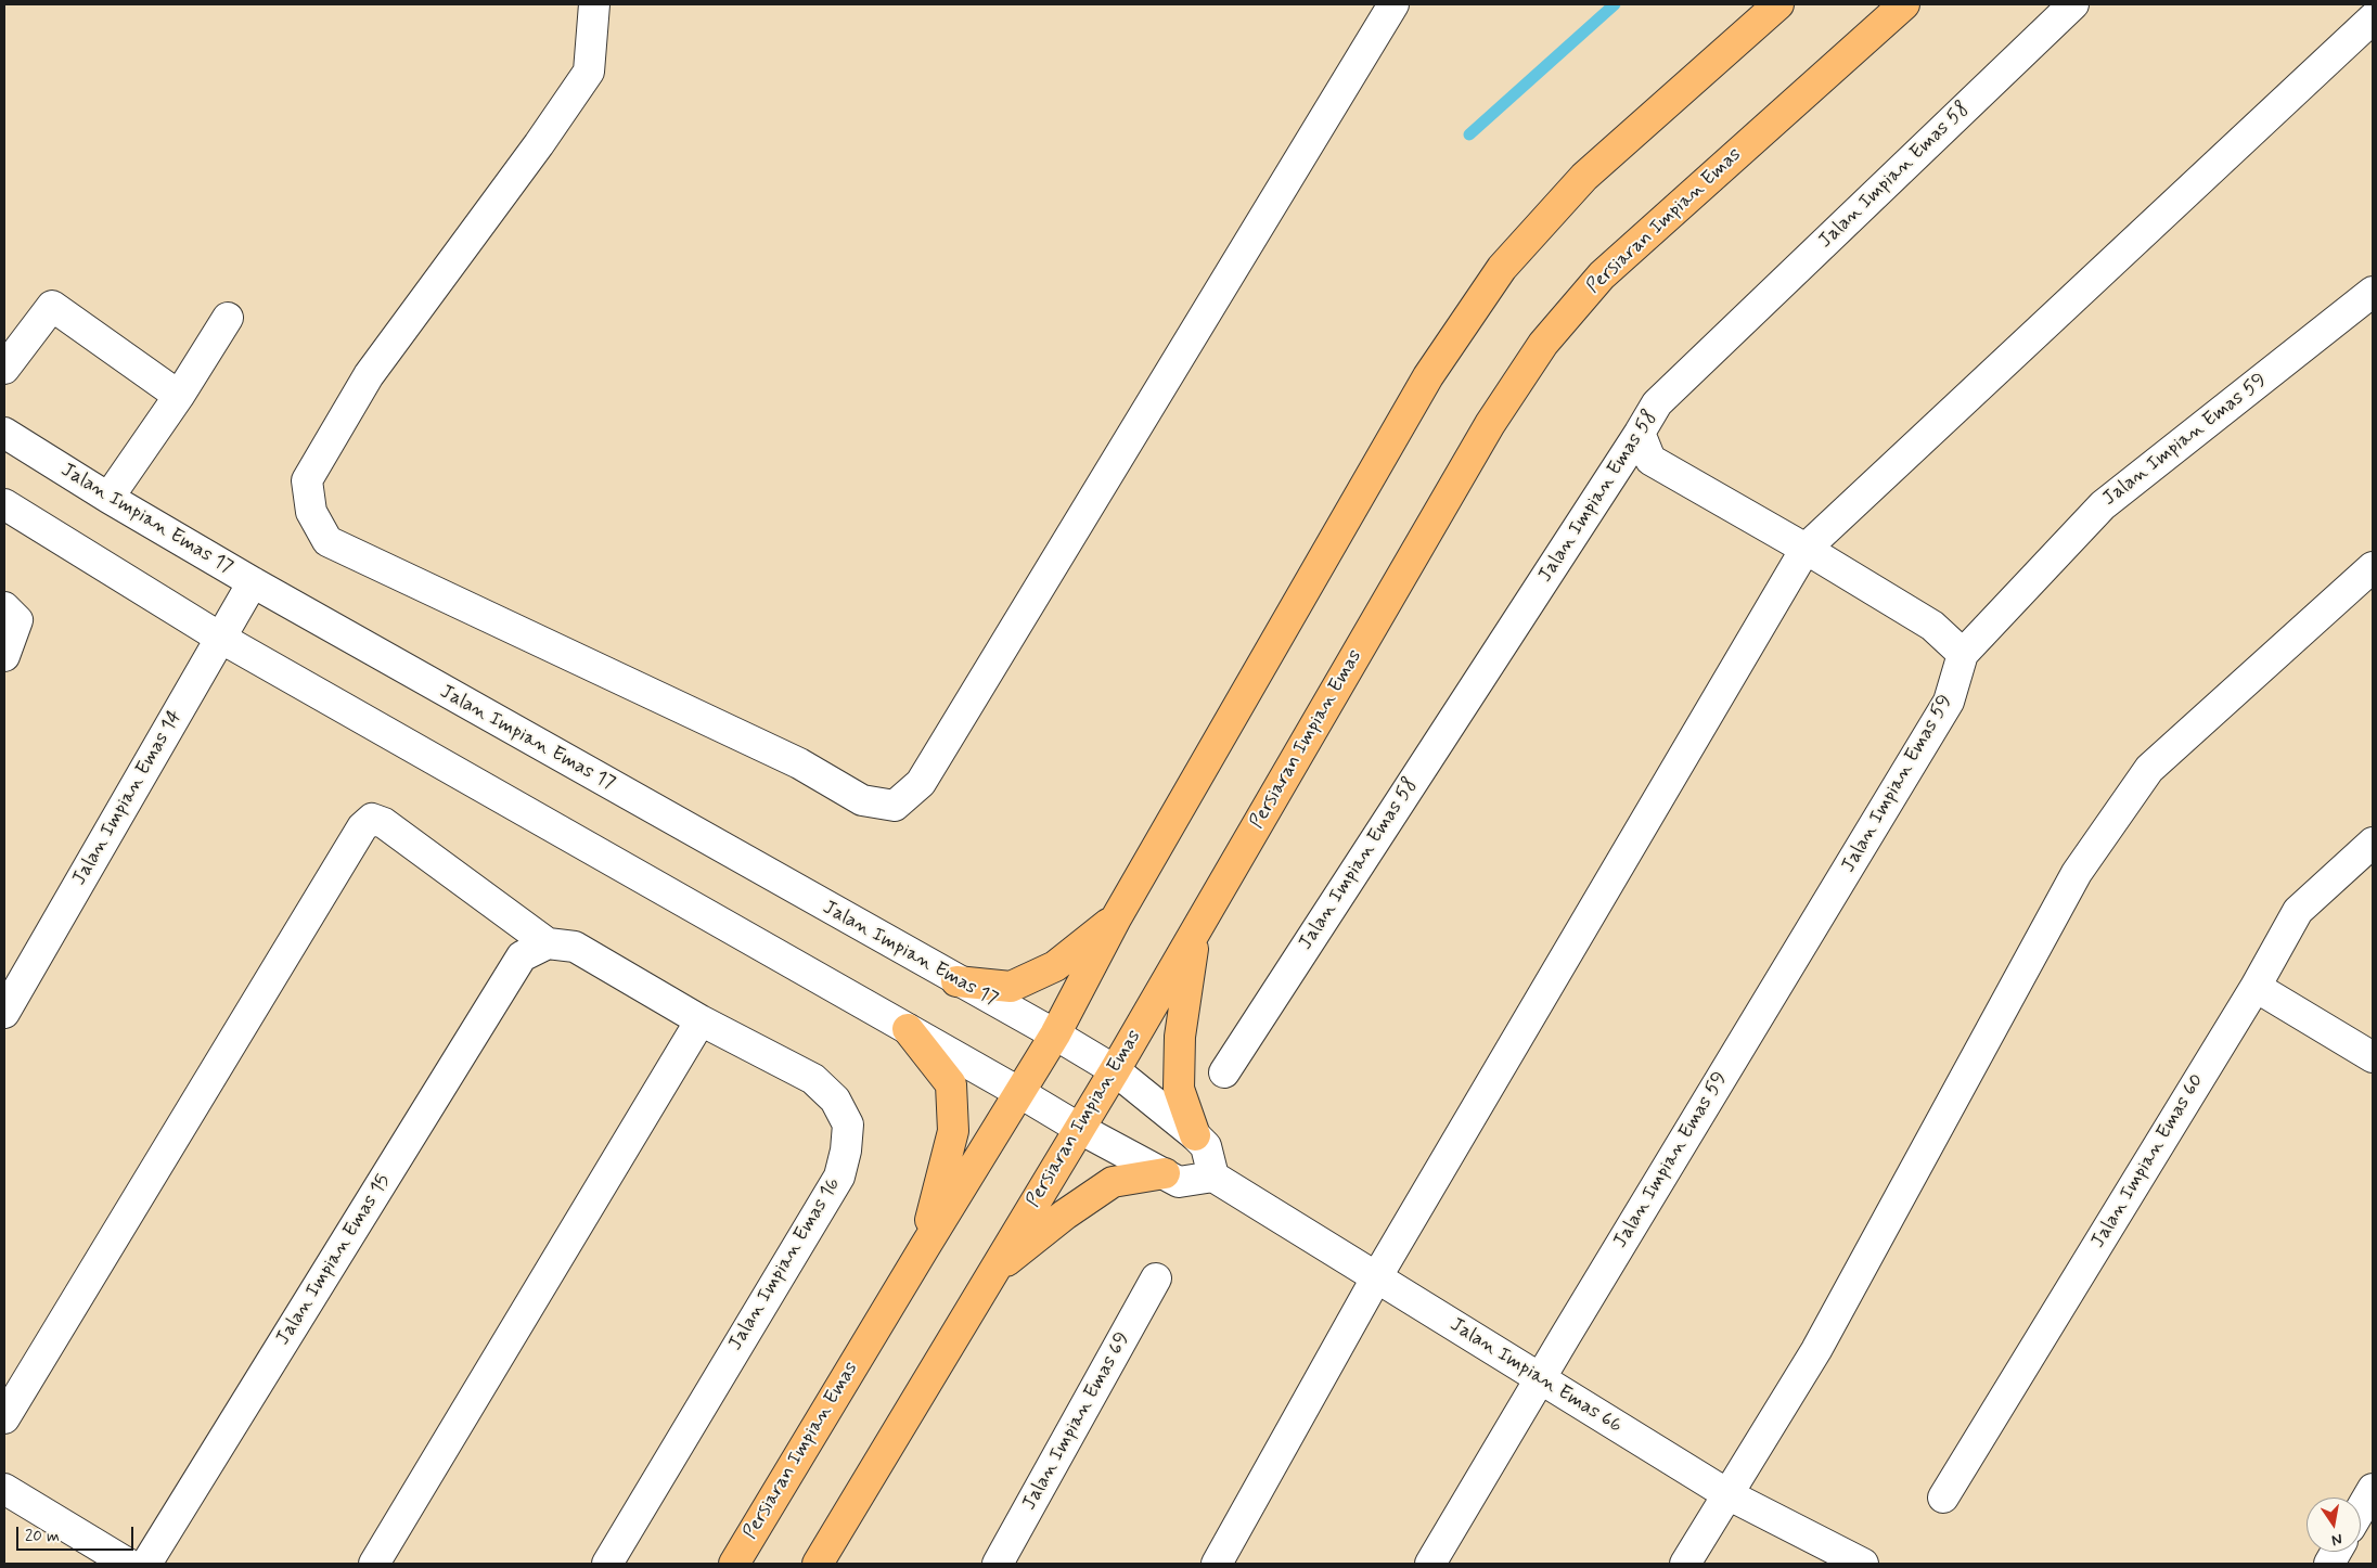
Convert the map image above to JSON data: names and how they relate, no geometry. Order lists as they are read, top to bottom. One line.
{"streets":{"main road":["Persiaran Impian Emas"],"street":["Jalan Impian Emas 58","Jalan Impian Emas 59","Jalan Impian Emas 17","Jalan Impian Emas 14","Jalan Impian Emas 60","Jalan Impian Emas 15","Jalan Impian Emas 16","Jalan Impian Emas 66","Jalan Impian Emas 69"]},"crossings":[["Persiaran Impian Emas","Jalan Impian Emas 17"],["Jalan Impian Emas 59","Jalan Impian Emas 66"],["Jalan Impian Emas 17","Jalan Impian Emas 14"],["Jalan Impian Emas 15","Jalan Impian Emas 16"]],"scale_bar":"20 m","north":"bottom"}
